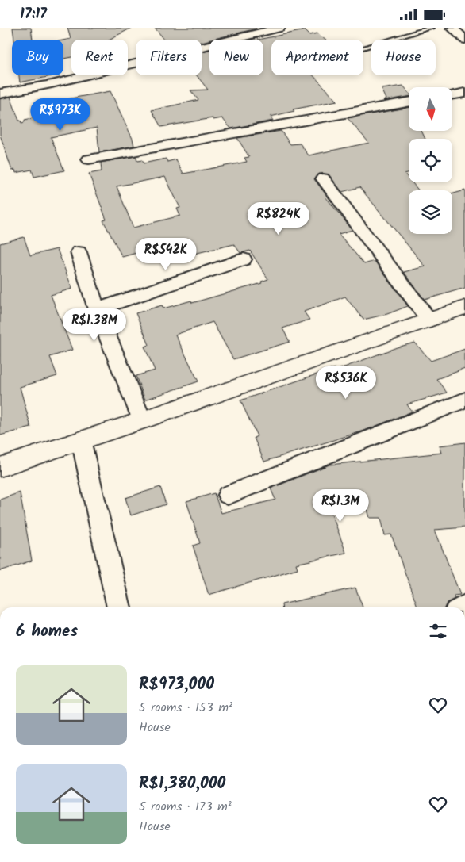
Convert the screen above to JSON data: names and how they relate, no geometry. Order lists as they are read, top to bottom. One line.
{"north":"bottom","page":{"status":"17:17","chip":["Buy","Rent","Filters","New","Apartment","House"],"price":["R$973K","R$824K","R$542K","R$1.38M","R$536K","R$1.3M"],"heading":"6 homes","list":[{"name":"R$973,000","note":"5 rooms · 153 m² · House"},{"name":"R$1,380,000","note":"5 rooms · 173 m² · House"}]}}
